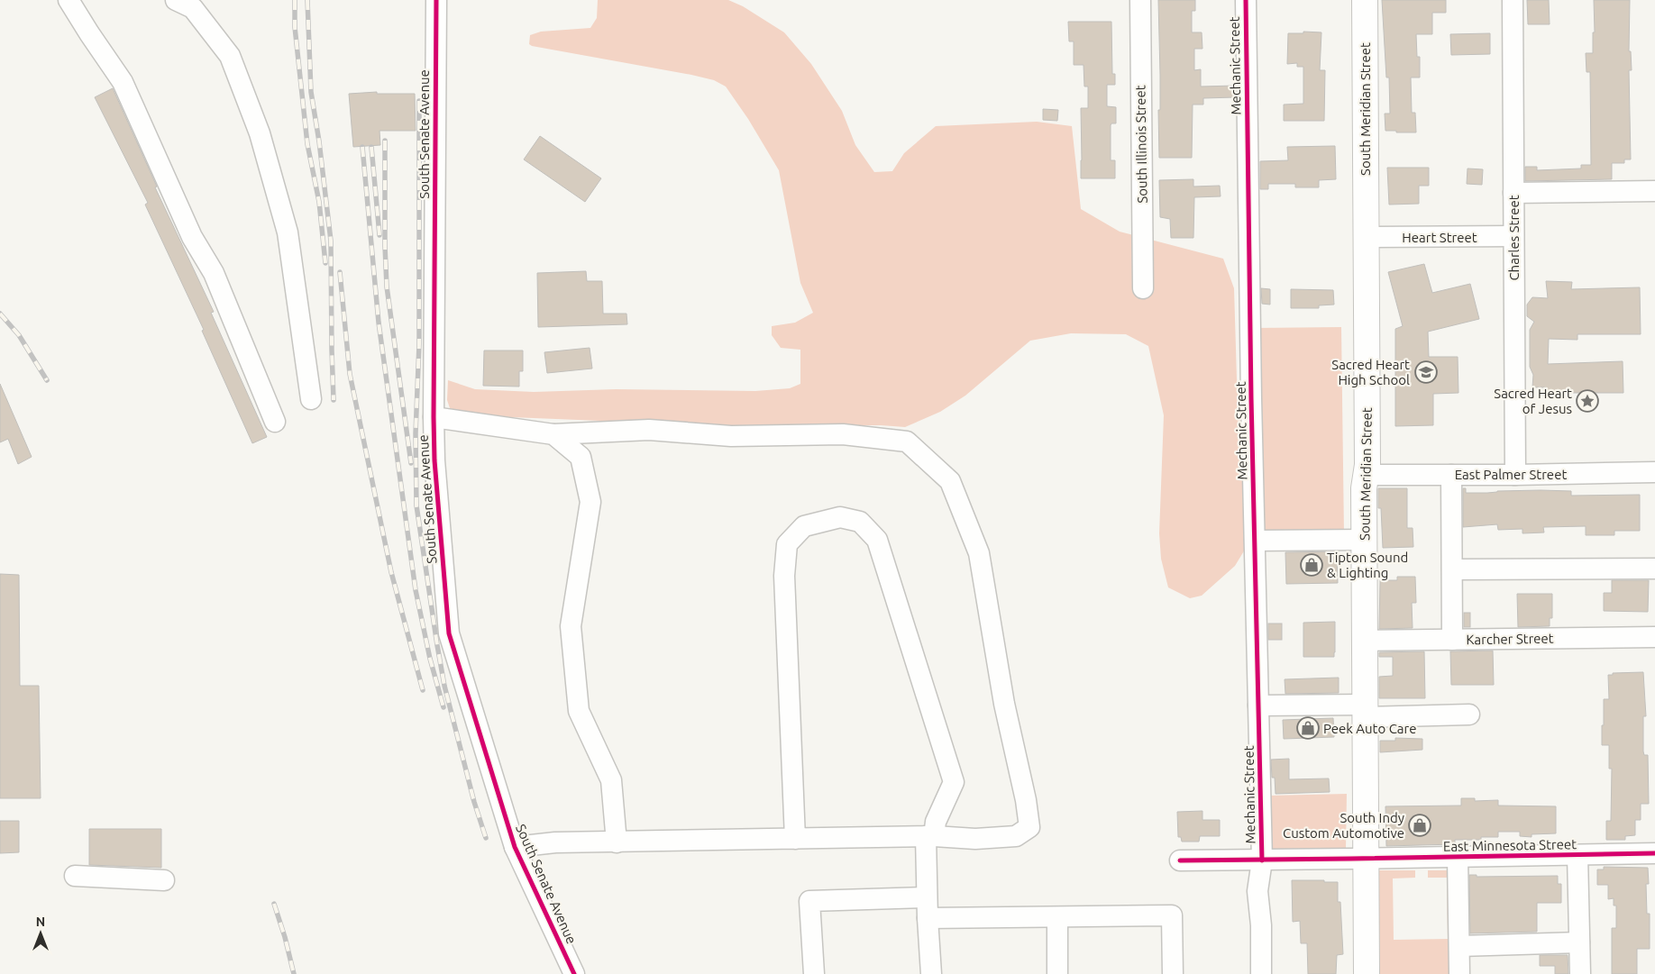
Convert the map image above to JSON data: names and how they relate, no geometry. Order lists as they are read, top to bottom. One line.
{"streets":{"main road":["South Meridian Street"],"street":["Mechanic Street","South Senate Avenue","South Illinois Street","Heart Street","Charles Street","East Palmer Street","Karcher Street","East Minnesota Street"]},"crossings":[["Mechanic Street","East Minnesota Street"],["South Meridian Street","Heart Street"],["South Meridian Street","East Palmer Street"],["South Meridian Street","Karcher Street"],["South Meridian Street","East Minnesota Street"],["Heart Street","Charles Street"],["Charles Street","East Palmer Street"]],"places":{"school or university":["Sacred Heart High School"],"place":["Sacred Heart of Jesus"],"shop":["Tipton Sound & Lighting","Peek Auto Care","South Indy Custom Automotive"]},"north":"top"}
